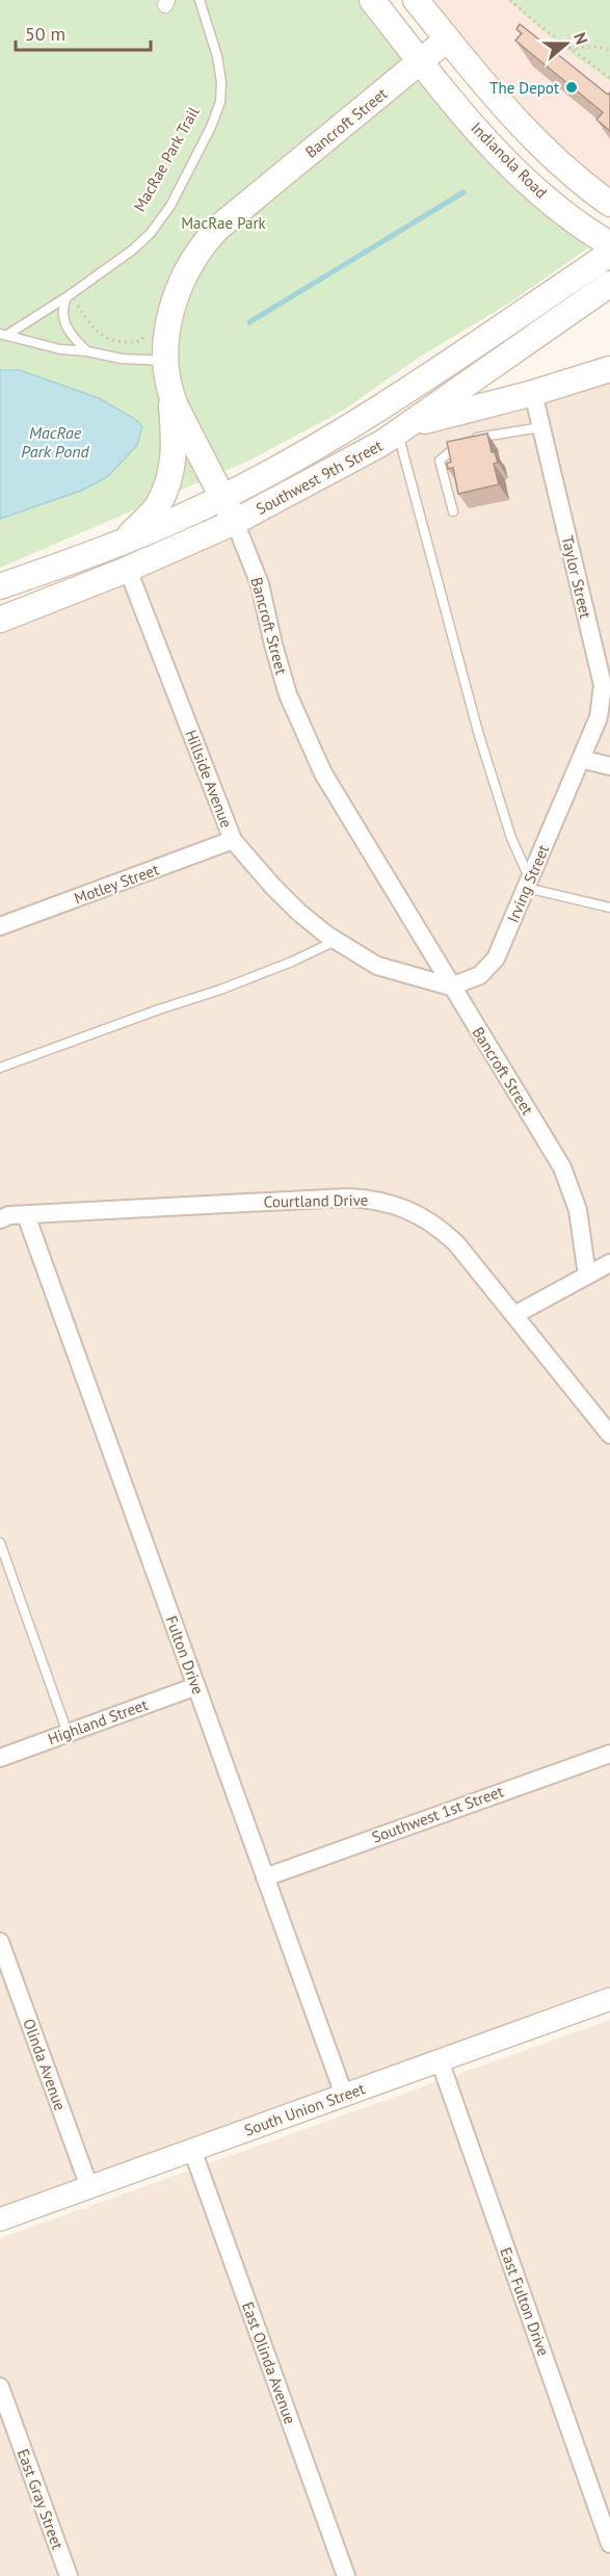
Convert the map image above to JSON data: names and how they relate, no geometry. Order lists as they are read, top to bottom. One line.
{"streets":{"main road":["Bancroft Street","Indianola Road","Southwest 9th Street"],"street":["Taylor Street","Hillside Avenue","Motley Street","Irving Street","Courtland Drive","Fulton Drive","Highland Street","Southwest 1st Street","Olinda Avenue","South Union Street","East Fulton Drive","East Olinda Avenue","East Gray Street"]},"crossings":[["Bancroft Street","Indianola Road"],["Bancroft Street","Southwest 9th Street"],["Bancroft Street","Hillside Avenue"],["Bancroft Street","Irving Street"],["Southwest 9th Street","Hillside Avenue"],["Taylor Street","Irving Street"],["Hillside Avenue","Motley Street"],["Hillside Avenue","Irving Street"],["Courtland Drive","Fulton Drive"],["Fulton Drive","Highland Street"],["Fulton Drive","Southwest 1st Street"],["Fulton Drive","South Union Street"],["Olinda Avenue","South Union Street"],["South Union Street","East Fulton Drive"],["South Union Street","East Olinda Avenue"]],"water":["MacRae Park Pond"],"parks":["MacRae Park"],"places":["The Depot"],"scale_bar":"50 m","north":"right"}
